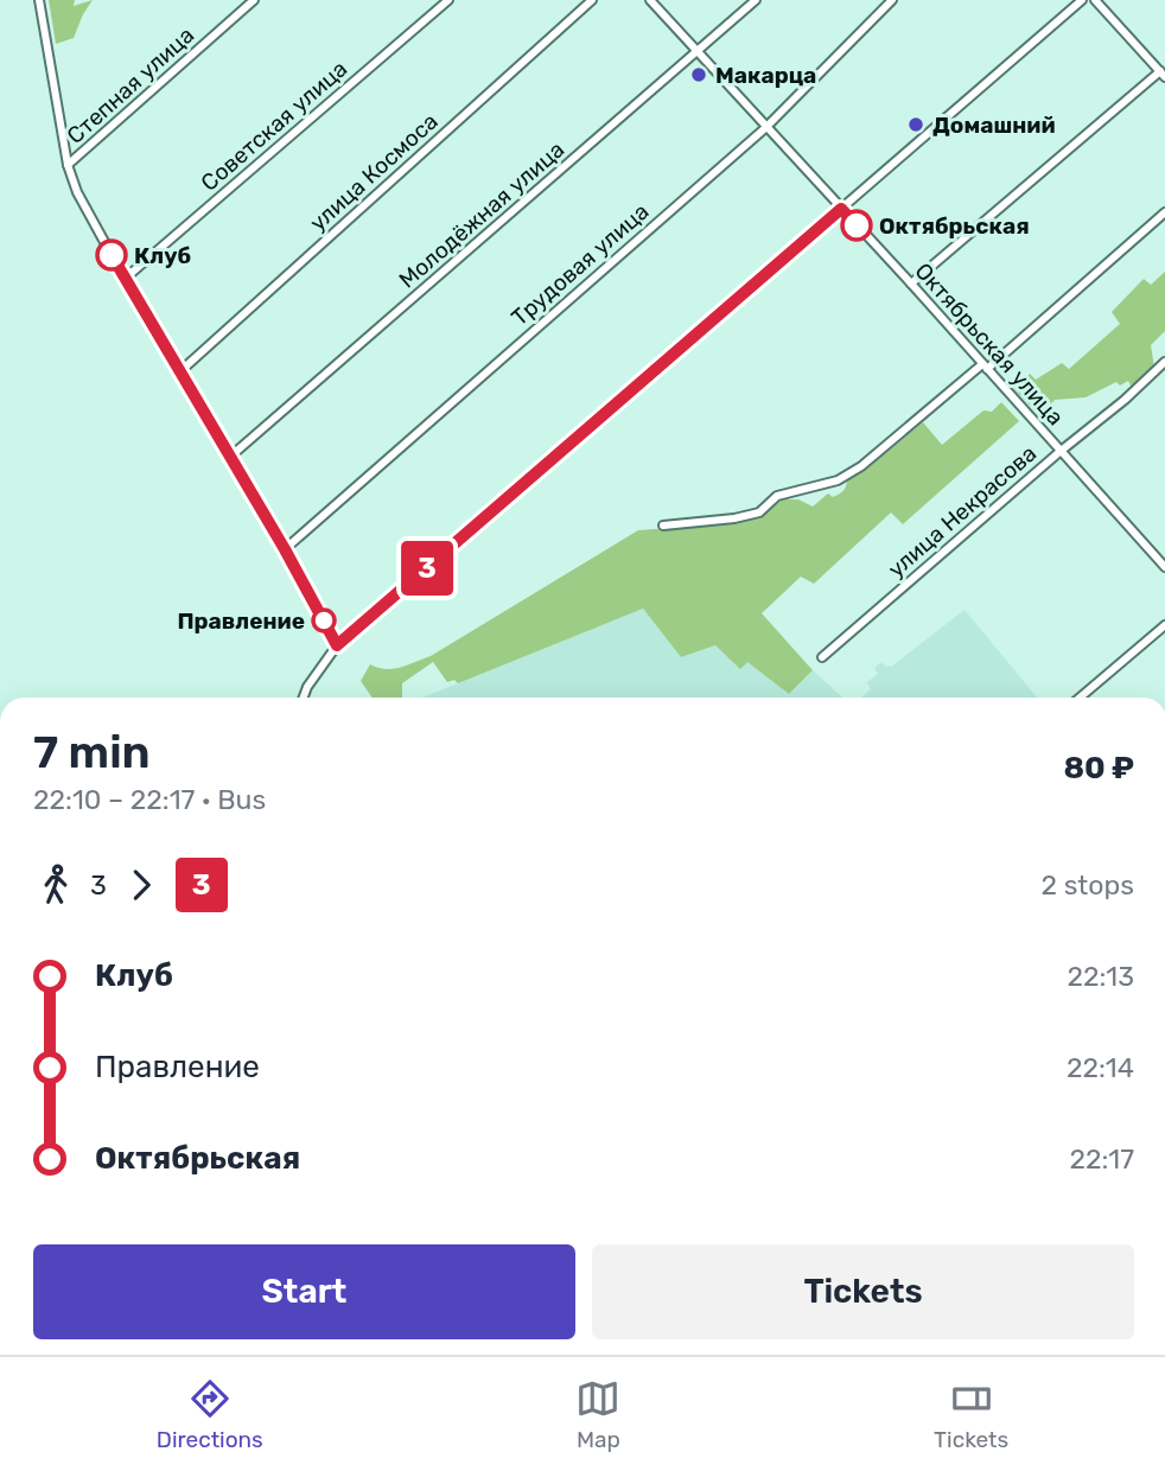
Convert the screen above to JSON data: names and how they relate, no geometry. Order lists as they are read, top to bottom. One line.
{"streets":{"street":["Степная улица","Советская улица","улица Космоса","Молодёжная улица","Трудовая улица","Октябрьская улица","улица Некрасова"]},"crossings":[["Молодёжная улица","Октябрьская улица"],["Трудовая улица","Октябрьская улица"],["Октябрьская улица","улица Некрасова"]],"places":["Макарца","Домашний","Октябрьская","Клуб","Правление"],"lines":["bus line 3"],"page":{"on_map":"3","heading":["7 min","22:10 – 22:17 · Bus","80 ₽"],"legs":["3","3","2 stops"],"list":[{"name":"Клуб","value":"22:13"},{"name":"Правление","value":"22:14"},{"name":"Октябрьская","value":"22:17"}],"buttons":["Start","Tickets"],"tabs":["Directions","Map","Tickets"]}}
